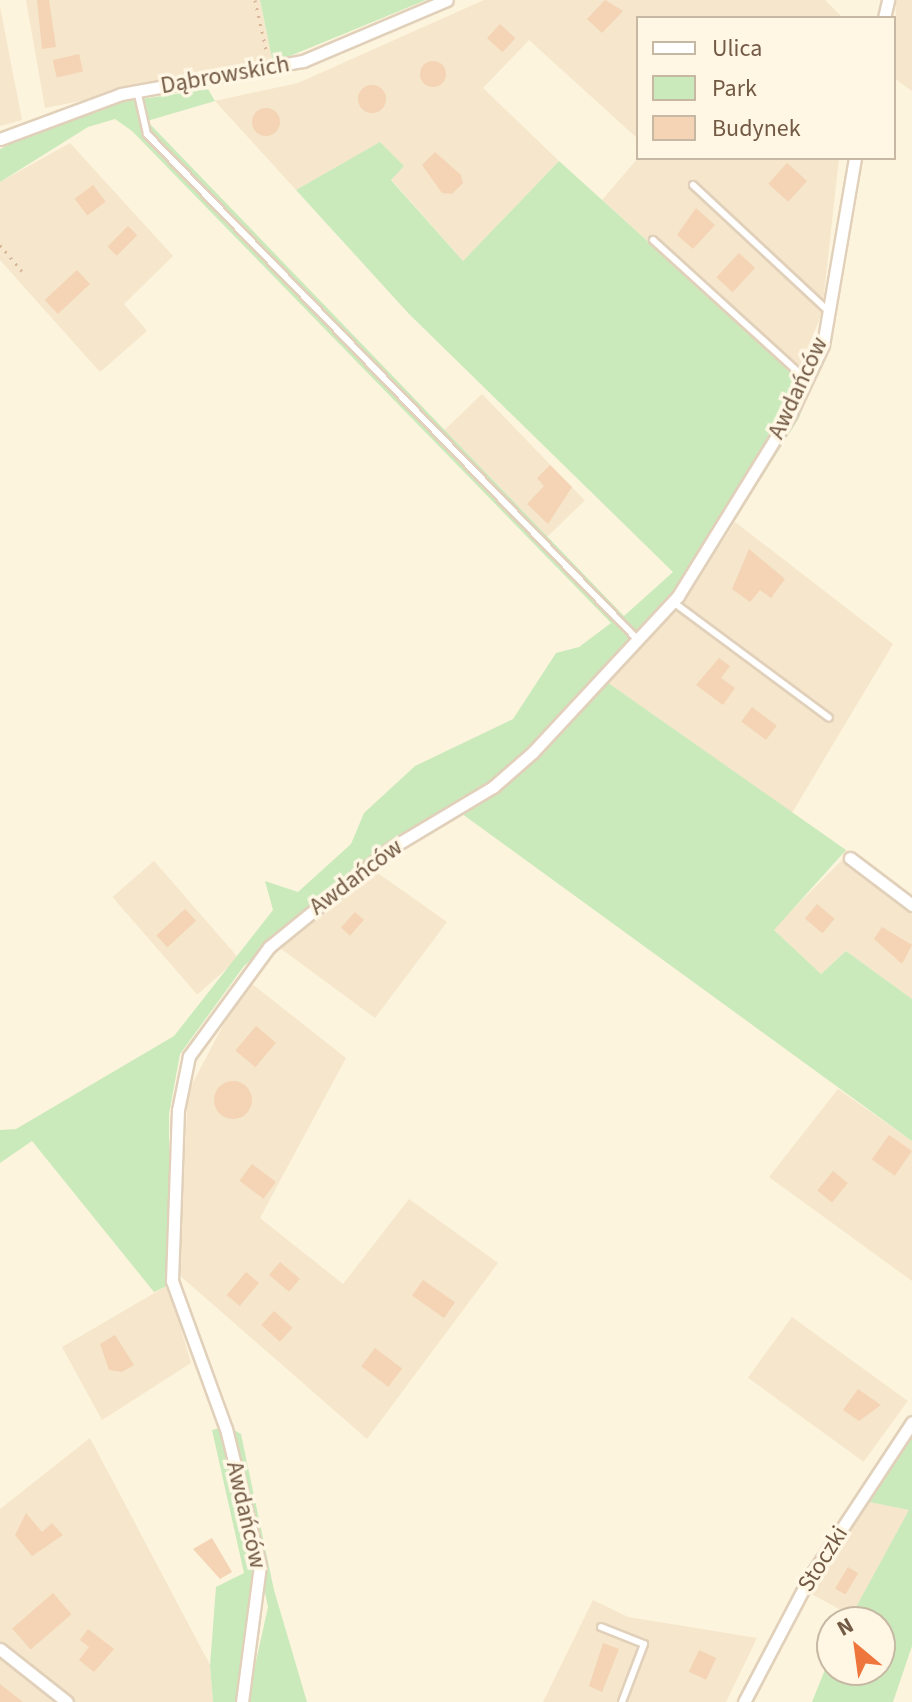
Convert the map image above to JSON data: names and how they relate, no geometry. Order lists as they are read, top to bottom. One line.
{"streets":{"street":["Dąbrowskich","Awdańców","Stoczki"]},"legend":["Ulica","Park","Budynek"],"north":"top left"}
